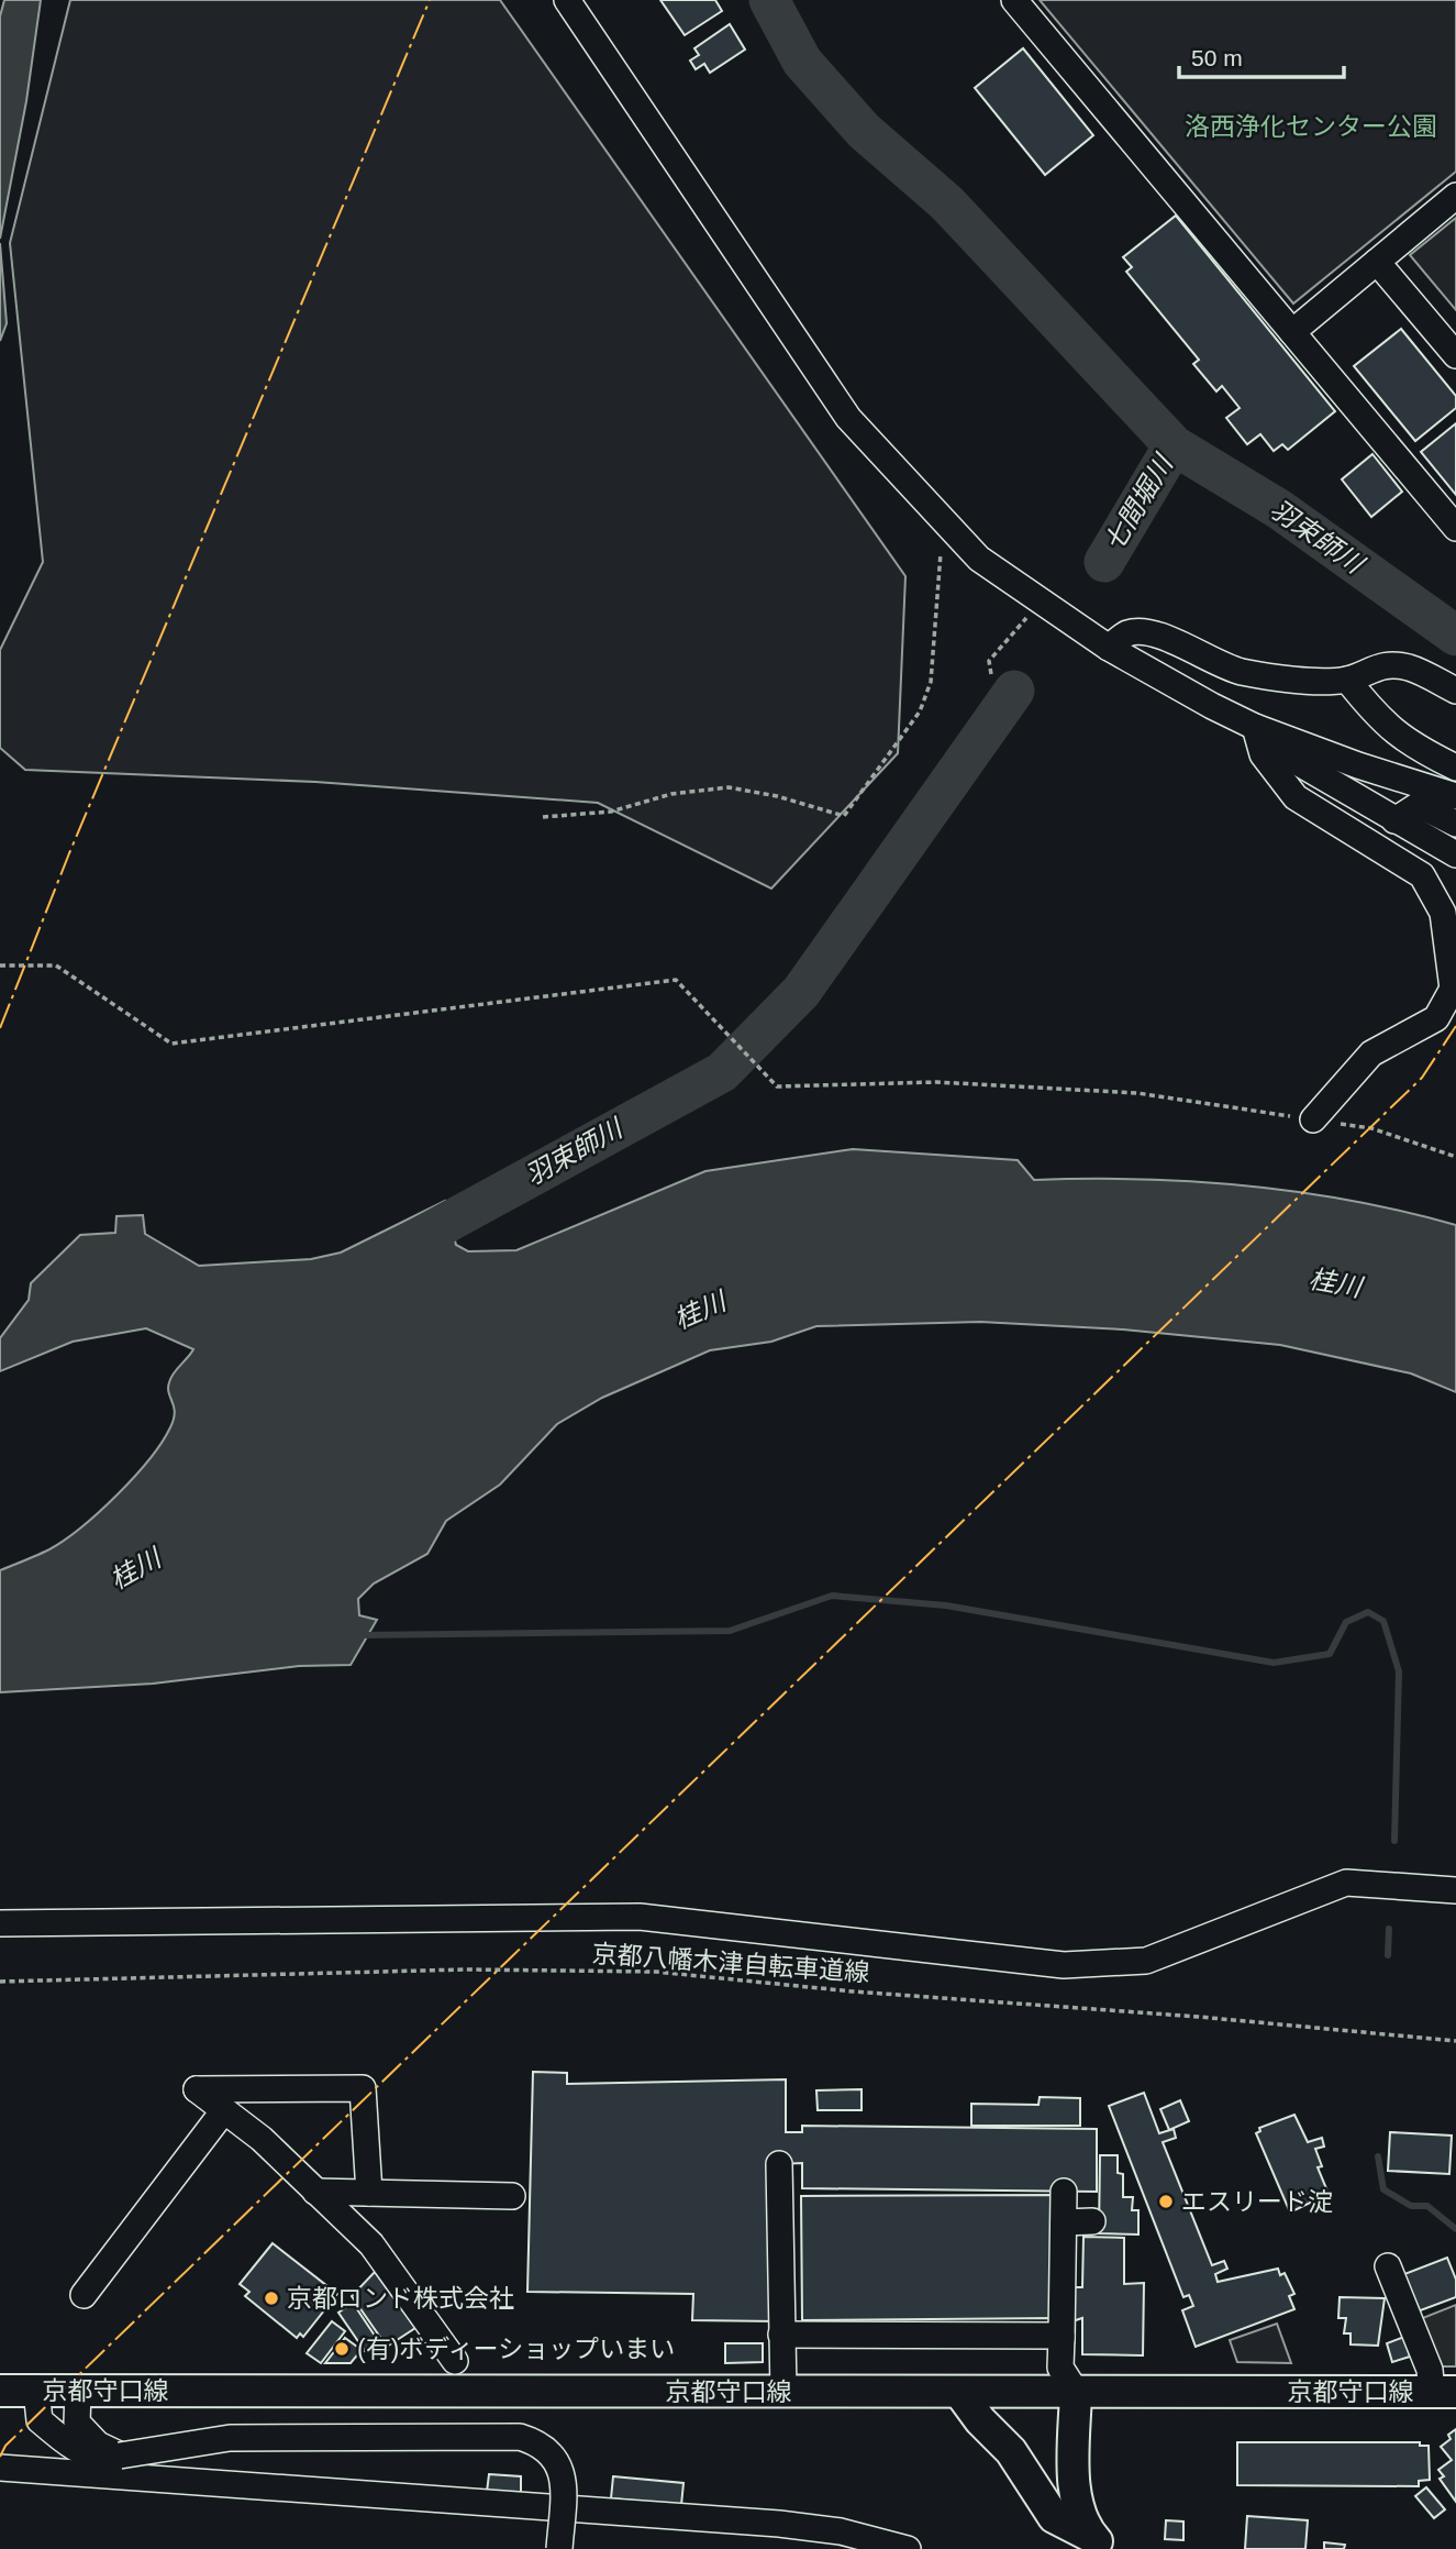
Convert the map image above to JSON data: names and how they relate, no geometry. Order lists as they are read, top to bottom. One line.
{"streets":{"main road":["京都守口線"],"path":["京都八幡木津自転車道線"]},"water":["七間堀川","羽束師川","桂川"],"parks":["洛西浄化センター公園"],"places":["エスリード淀","京都ロンド株式会社","(有)ボディーショップいまい"],"scale_bar":"50 m"}
